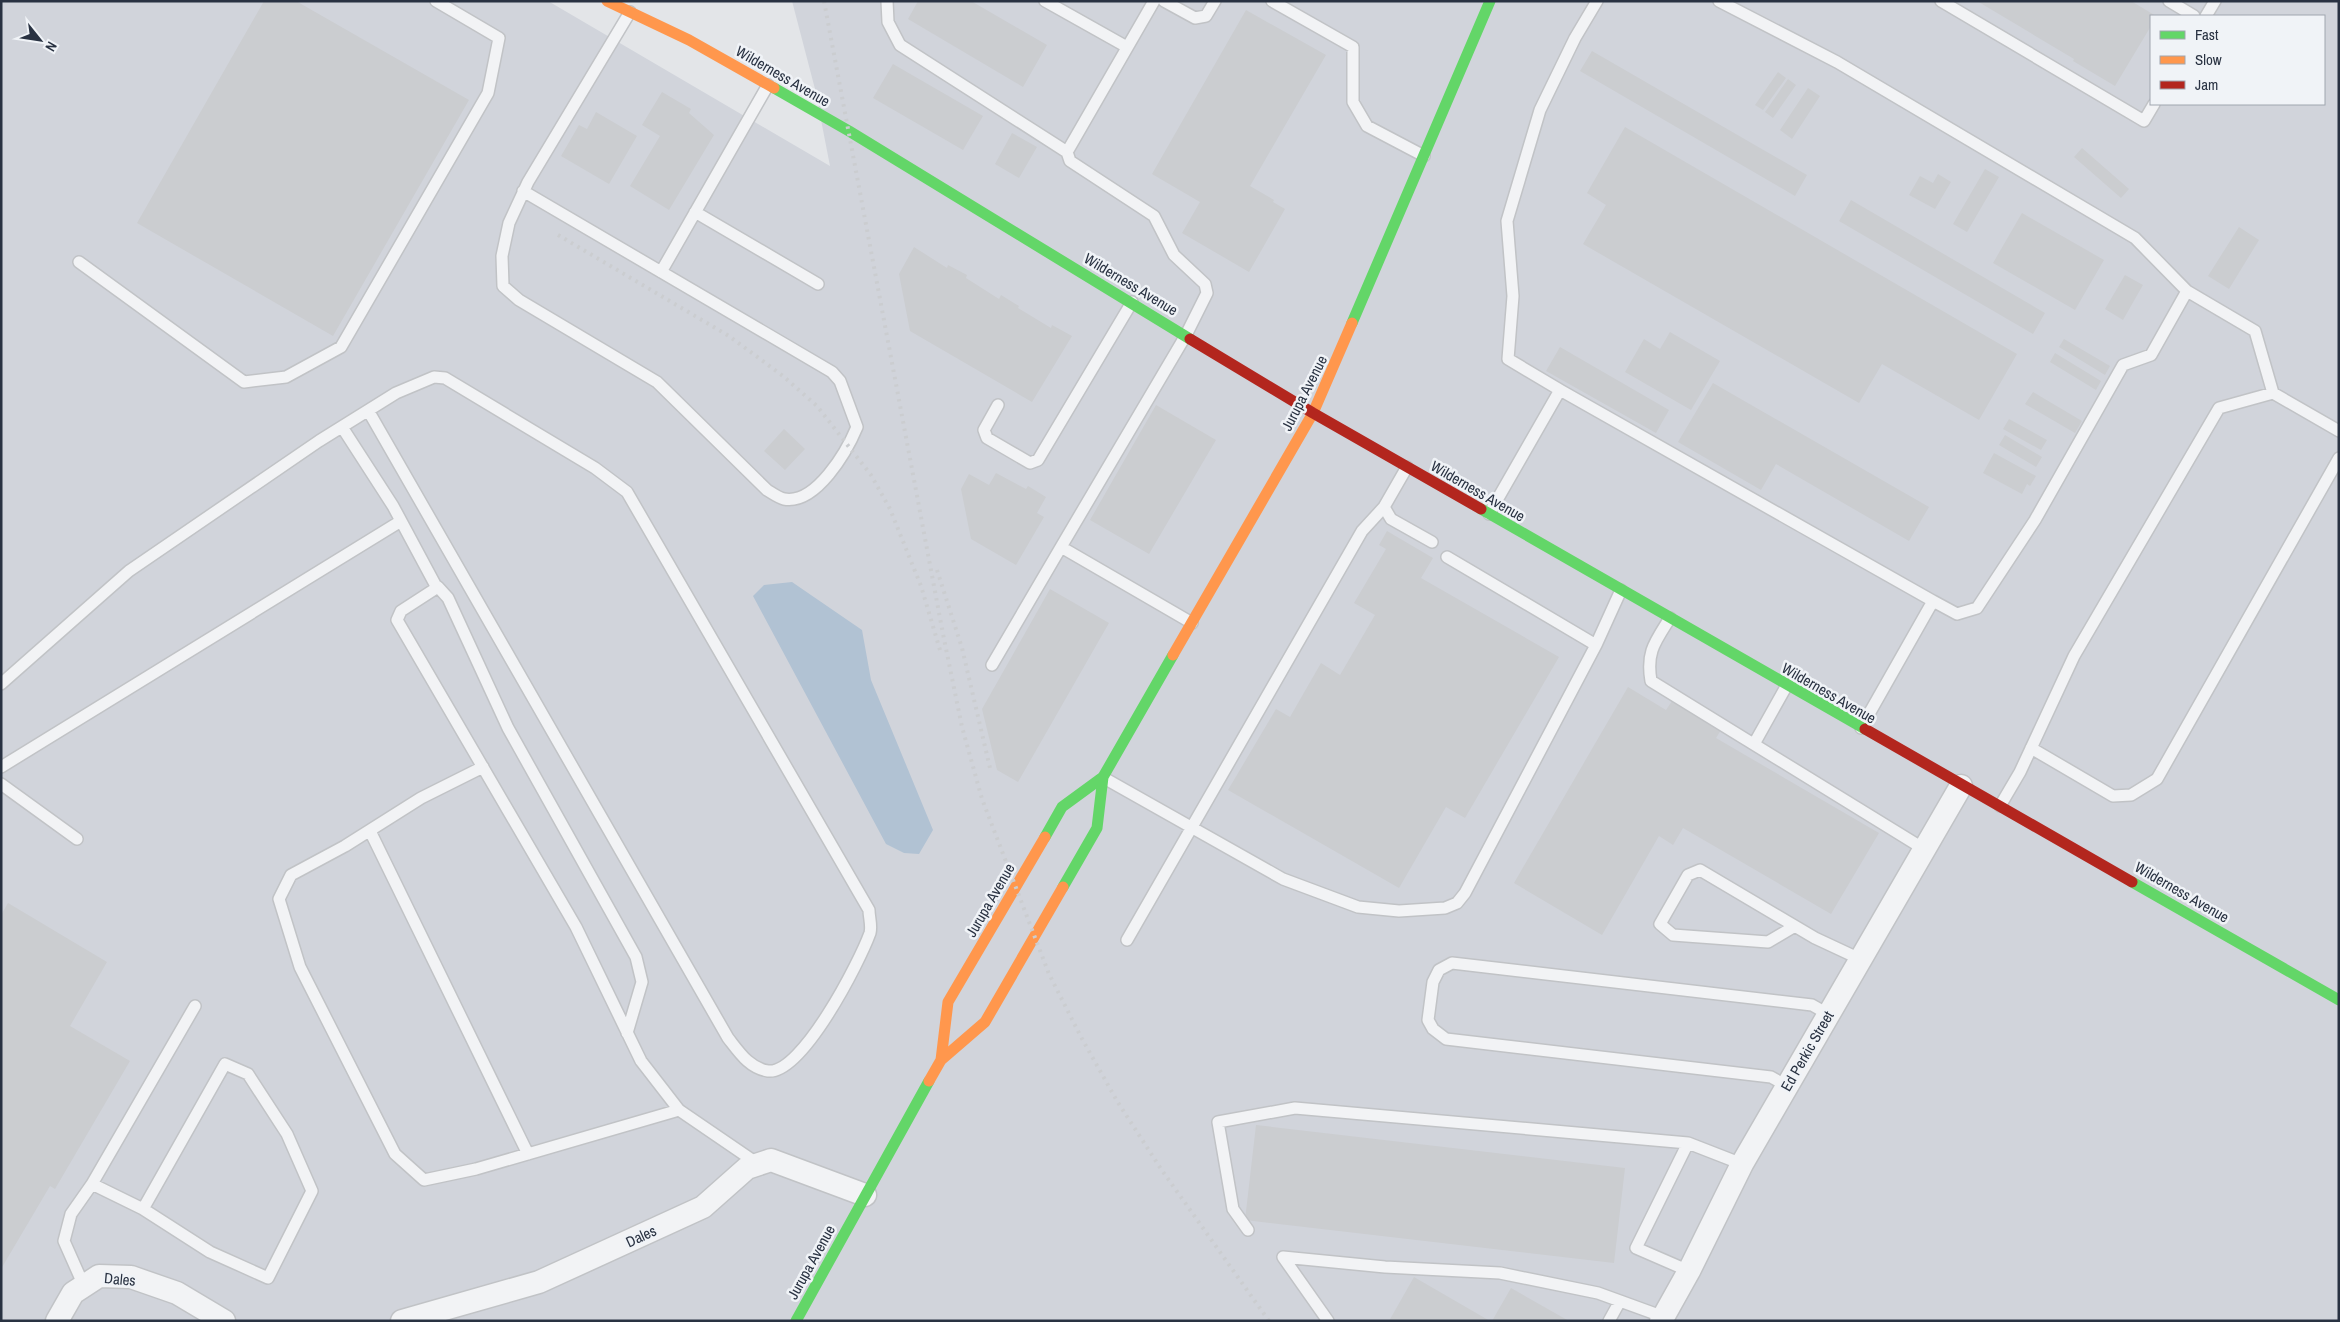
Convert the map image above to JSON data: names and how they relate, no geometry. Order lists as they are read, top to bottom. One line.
{"streets":{"street":["Wilderness Avenue","Jurupa Avenue","Ed Perkic Street","Dales"]},"crossings":[["Wilderness Avenue","Jurupa Avenue"],["Wilderness Avenue","Ed Perkic Street"]],"legend":["Fast","Slow","Jam"],"north":"bottom right"}
